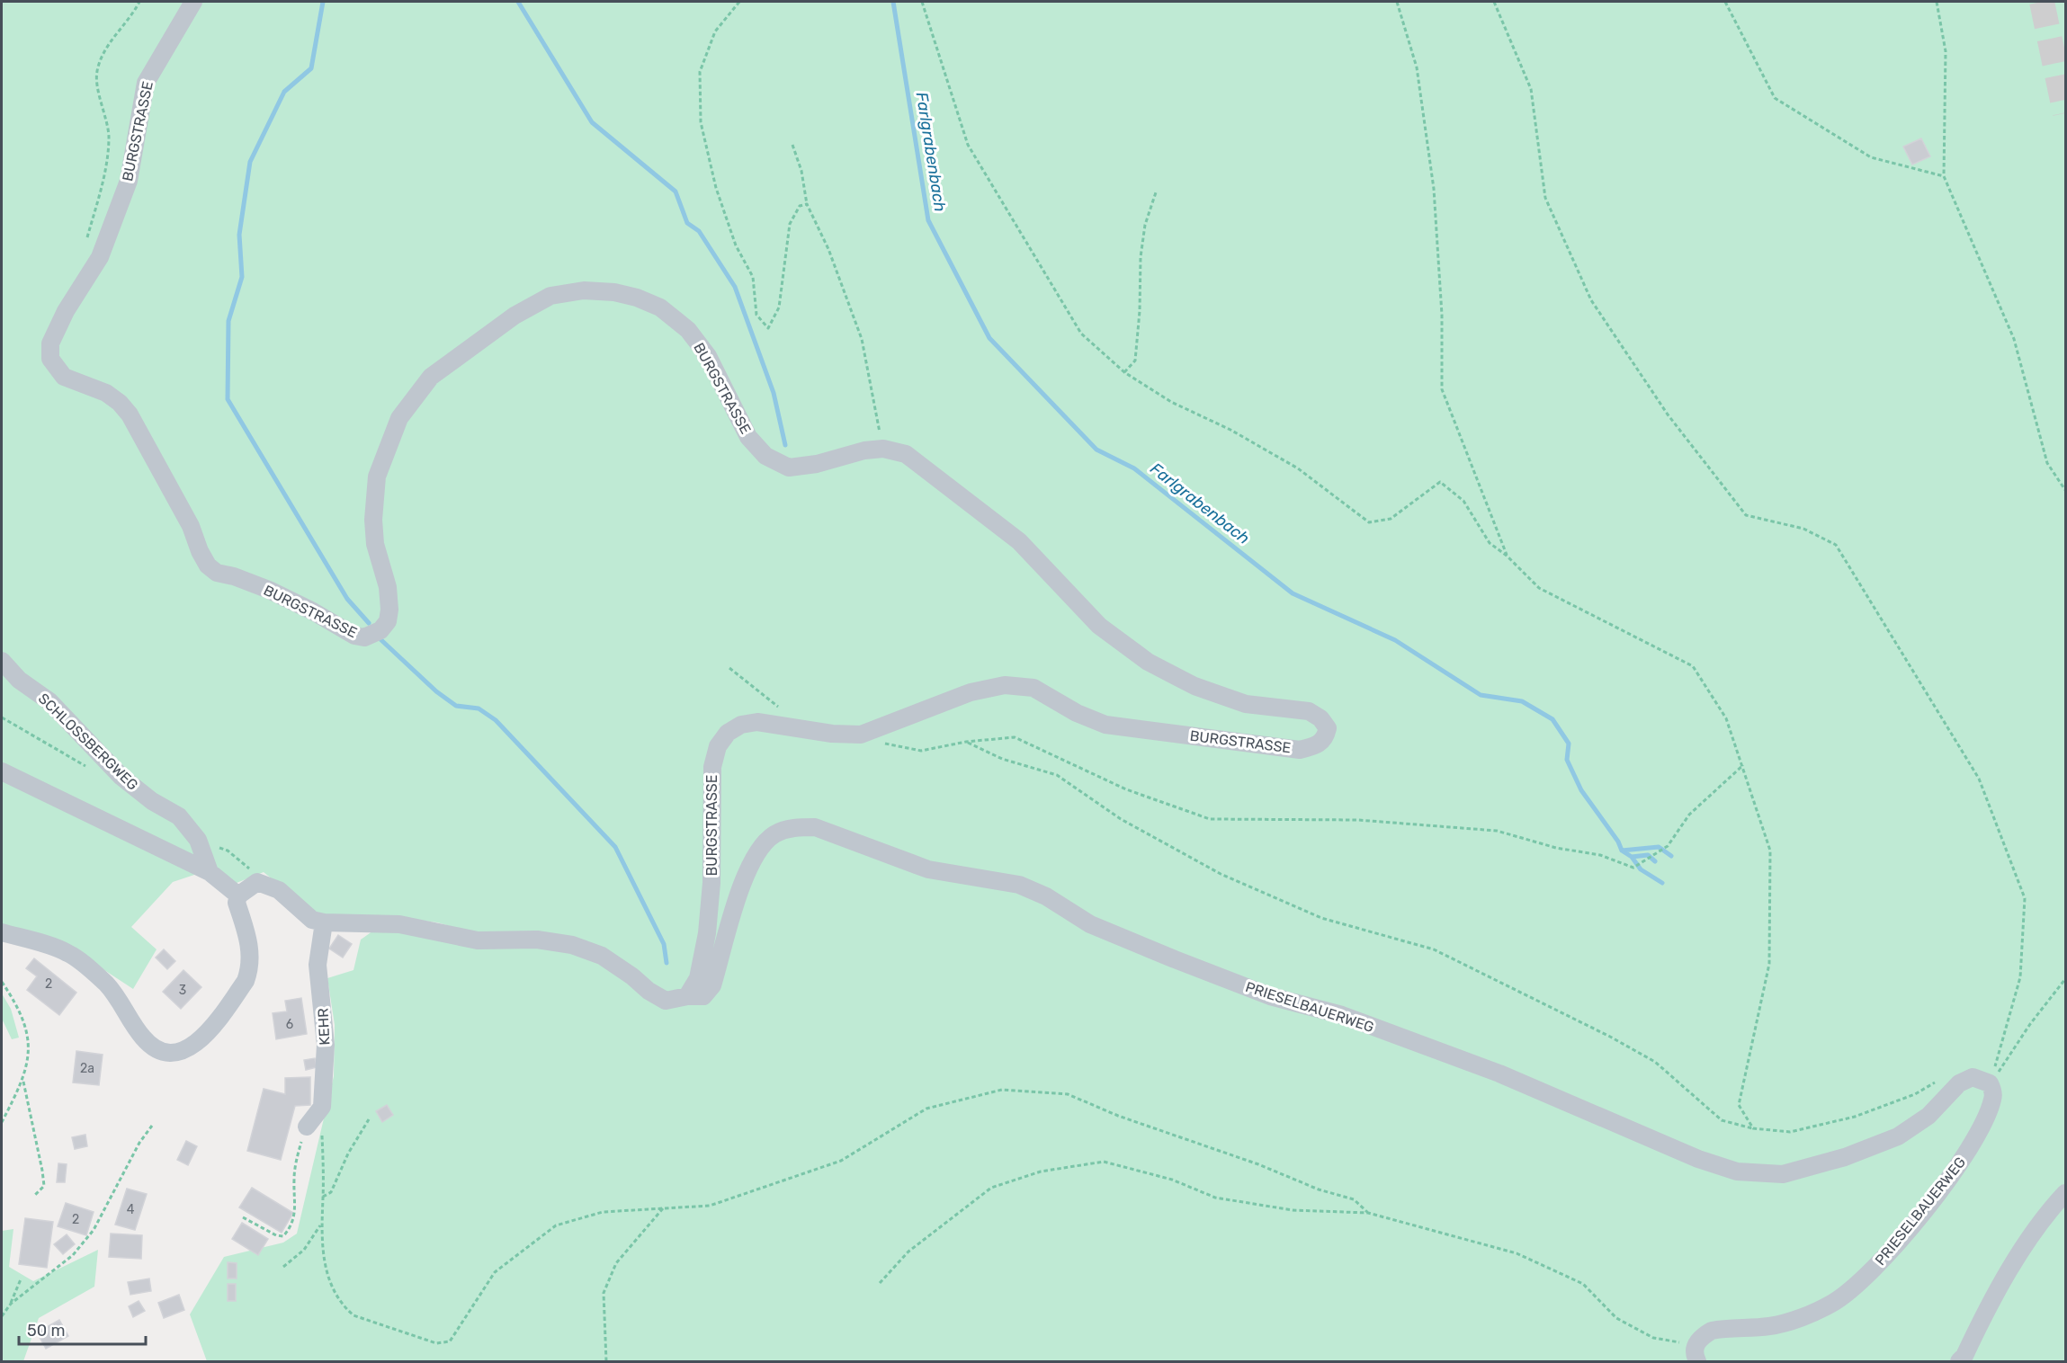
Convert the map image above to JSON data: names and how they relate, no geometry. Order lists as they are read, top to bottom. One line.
{"streets":{"street":["BURGSTRASSE","SCHLOSSBERGWEG","PRIESELBAUERWEG","KEHR"]},"crossings":[["BURGSTRASSE","PRIESELBAUERWEG"],["PRIESELBAUERWEG","KEHR"]],"water":["Farlgrabenbach"],"house_numbers":["2","3","6","2a","4","2"],"scale_bar":"50 m"}
